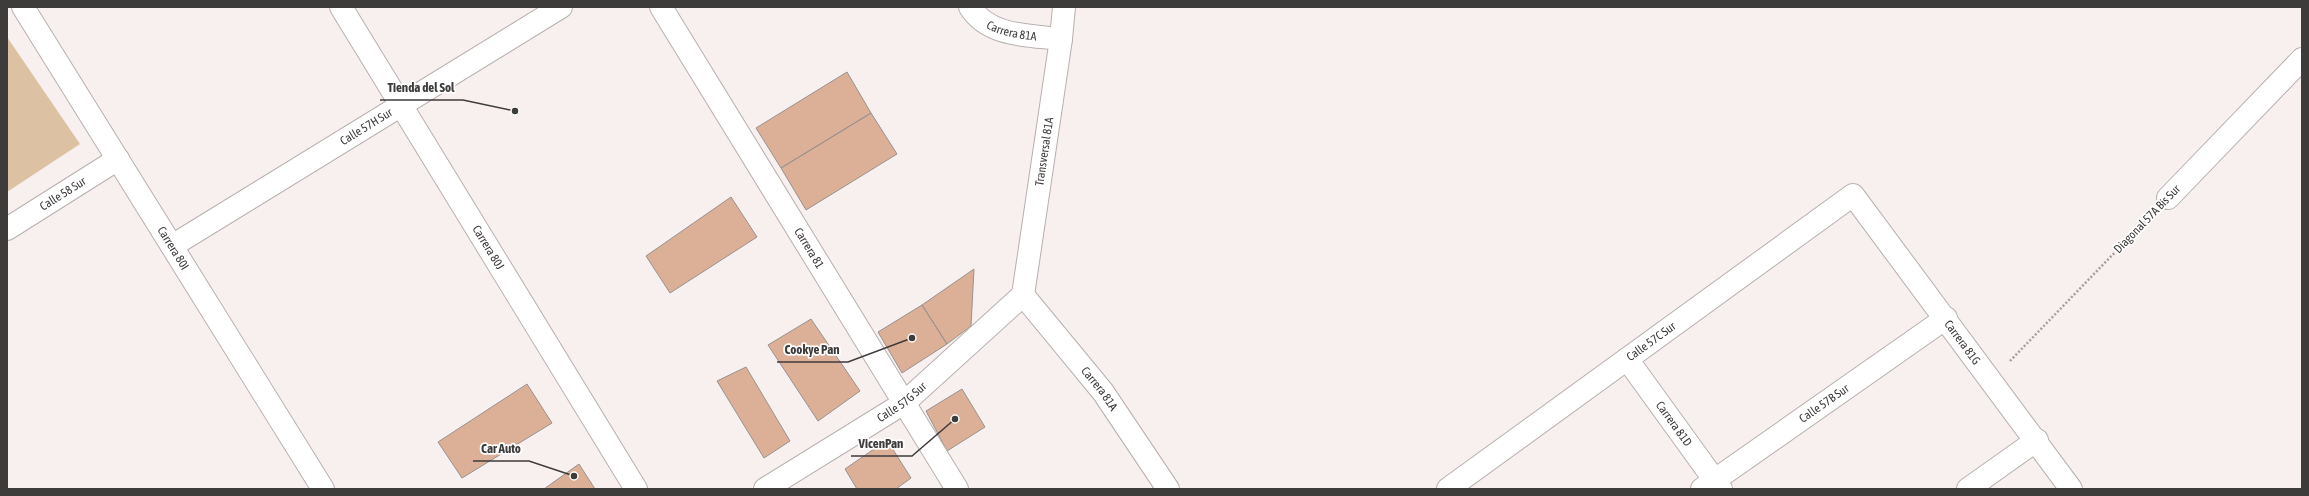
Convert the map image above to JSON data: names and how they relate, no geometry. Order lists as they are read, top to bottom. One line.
{"streets":{"street":["Carrera 81A","Calle 57H Sur","Transversal 81A","Calle 58 Sur","Diagonal 57A Bis Sur","Carrera 80I","Carrera 80J","Carrera 81","Carrera 81G","Calle 57C Sur","Calle 57G Sur","Calle 57B Sur","Carrera 81D"]},"crossings":[["Carrera 81A","Transversal 81A"],["Carrera 81A","Calle 57G Sur"],["Calle 57H Sur","Carrera 80I"],["Calle 57H Sur","Carrera 80J"],["Transversal 81A","Calle 57G Sur"],["Calle 58 Sur","Carrera 80I"],["Diagonal 57A Bis Sur","Carrera 81G"],["Carrera 81","Calle 57G Sur"],["Carrera 81G","Calle 57C Sur"],["Carrera 81G","Calle 57B Sur"],["Calle 57C Sur","Carrera 81D"],["Calle 57B Sur","Carrera 81D"]],"places":["Tienda del Sol","Cookye Pan","VicenPan","Car Auto"]}
